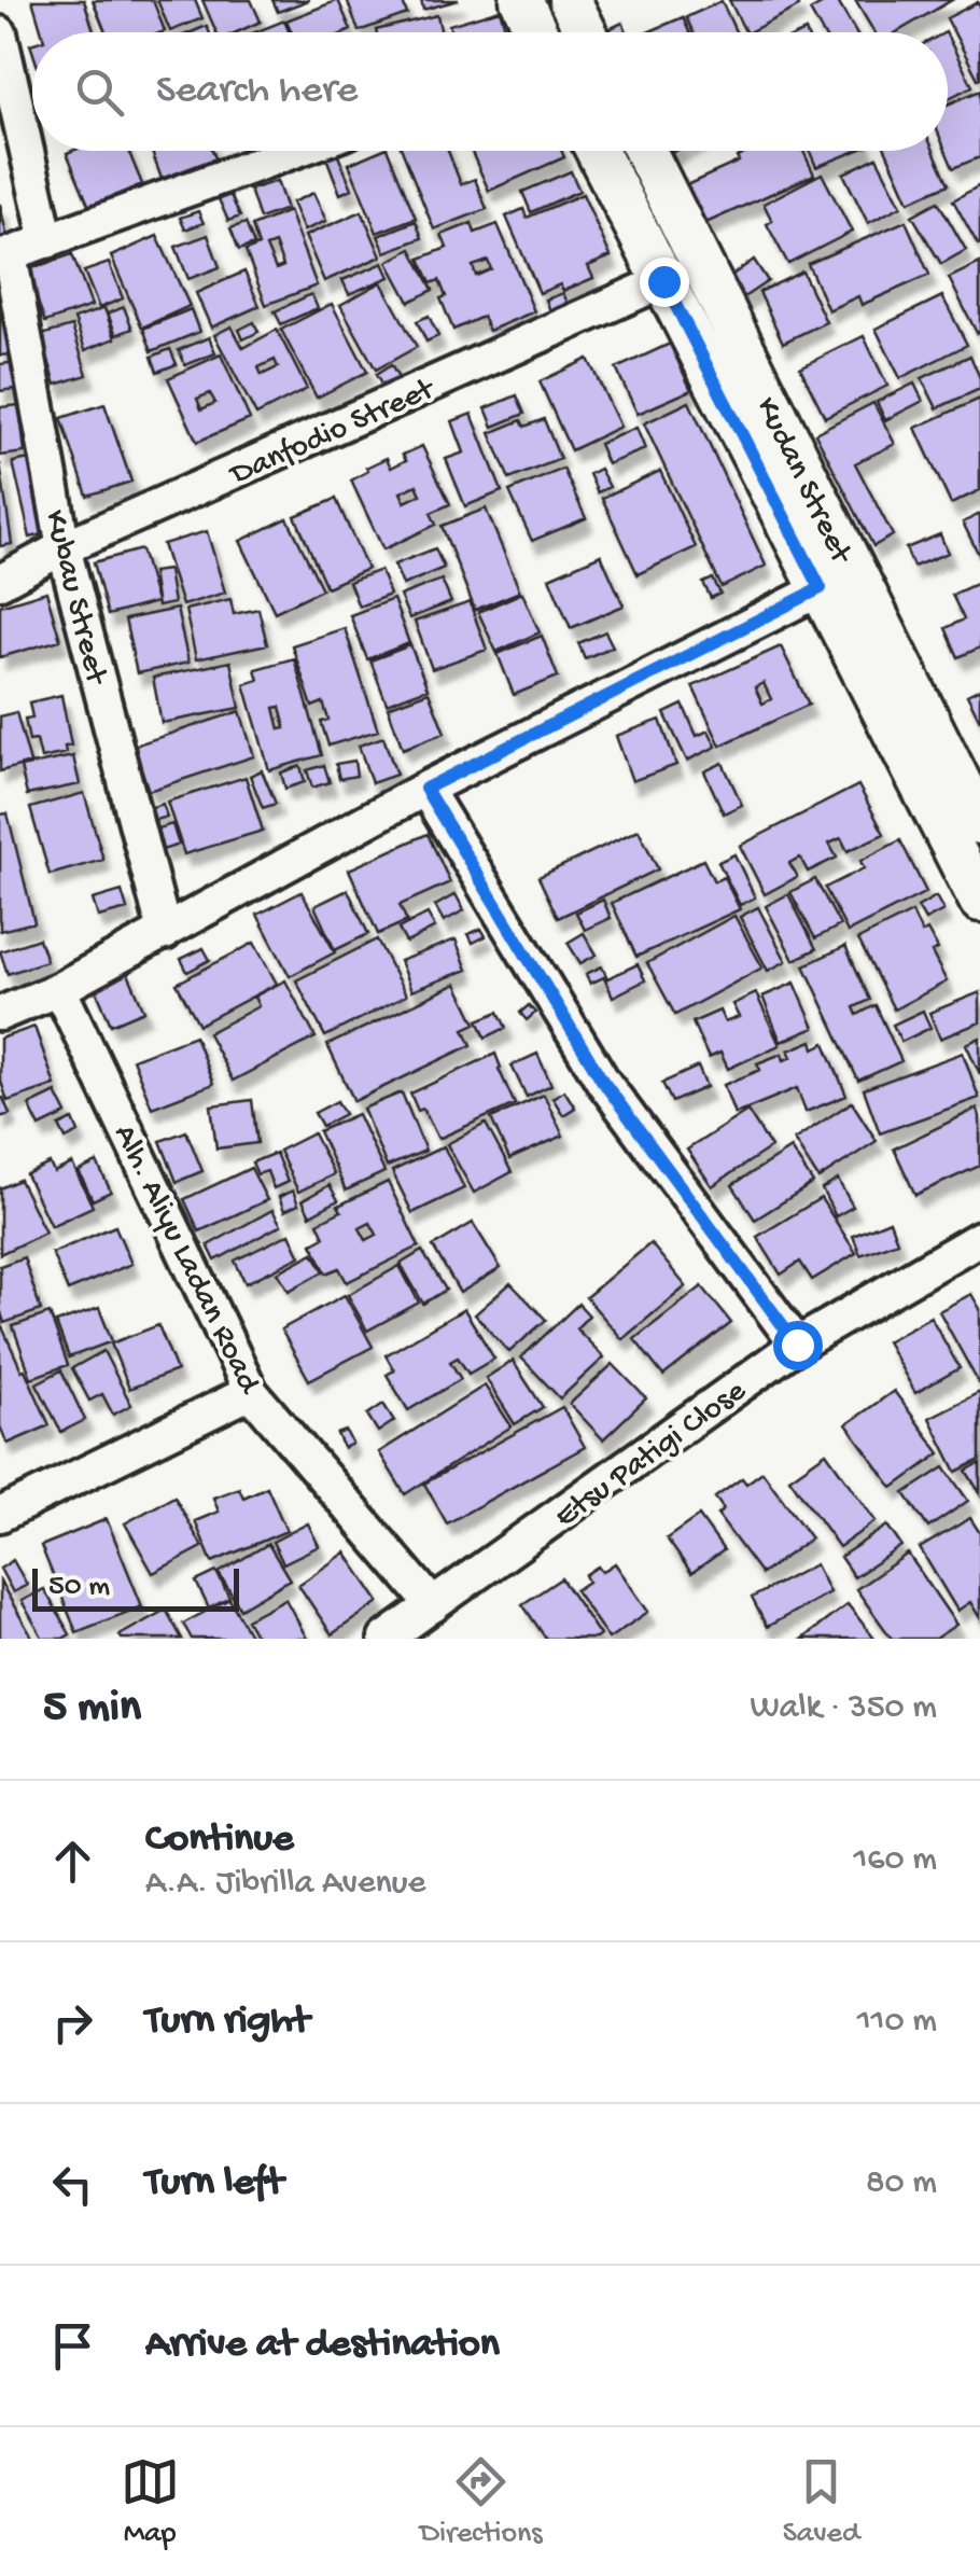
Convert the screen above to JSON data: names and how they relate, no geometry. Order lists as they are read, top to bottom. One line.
{"streets":{"street":["Danfodio Street","Kudan Street","Kubau Street","Alh. Aliyu Ladan Road","Etsu Patigi Close"]},"crossings":[["Danfodio Street","Kubau Street"],["Alh. Aliyu Ladan Road","Etsu Patigi Close"]],"scale_bar":"50 m","page":{"search":"Search here","scale":"50 m","heading":["5 min","Walk · 350 m"],"list":[["Continue","A.A. Jibrilla Avenue","160 m"],["Turn right","110 m"],["Turn left","80 m"],"Arrive at destination"],"nav":["Map","Directions","Saved"]}}
